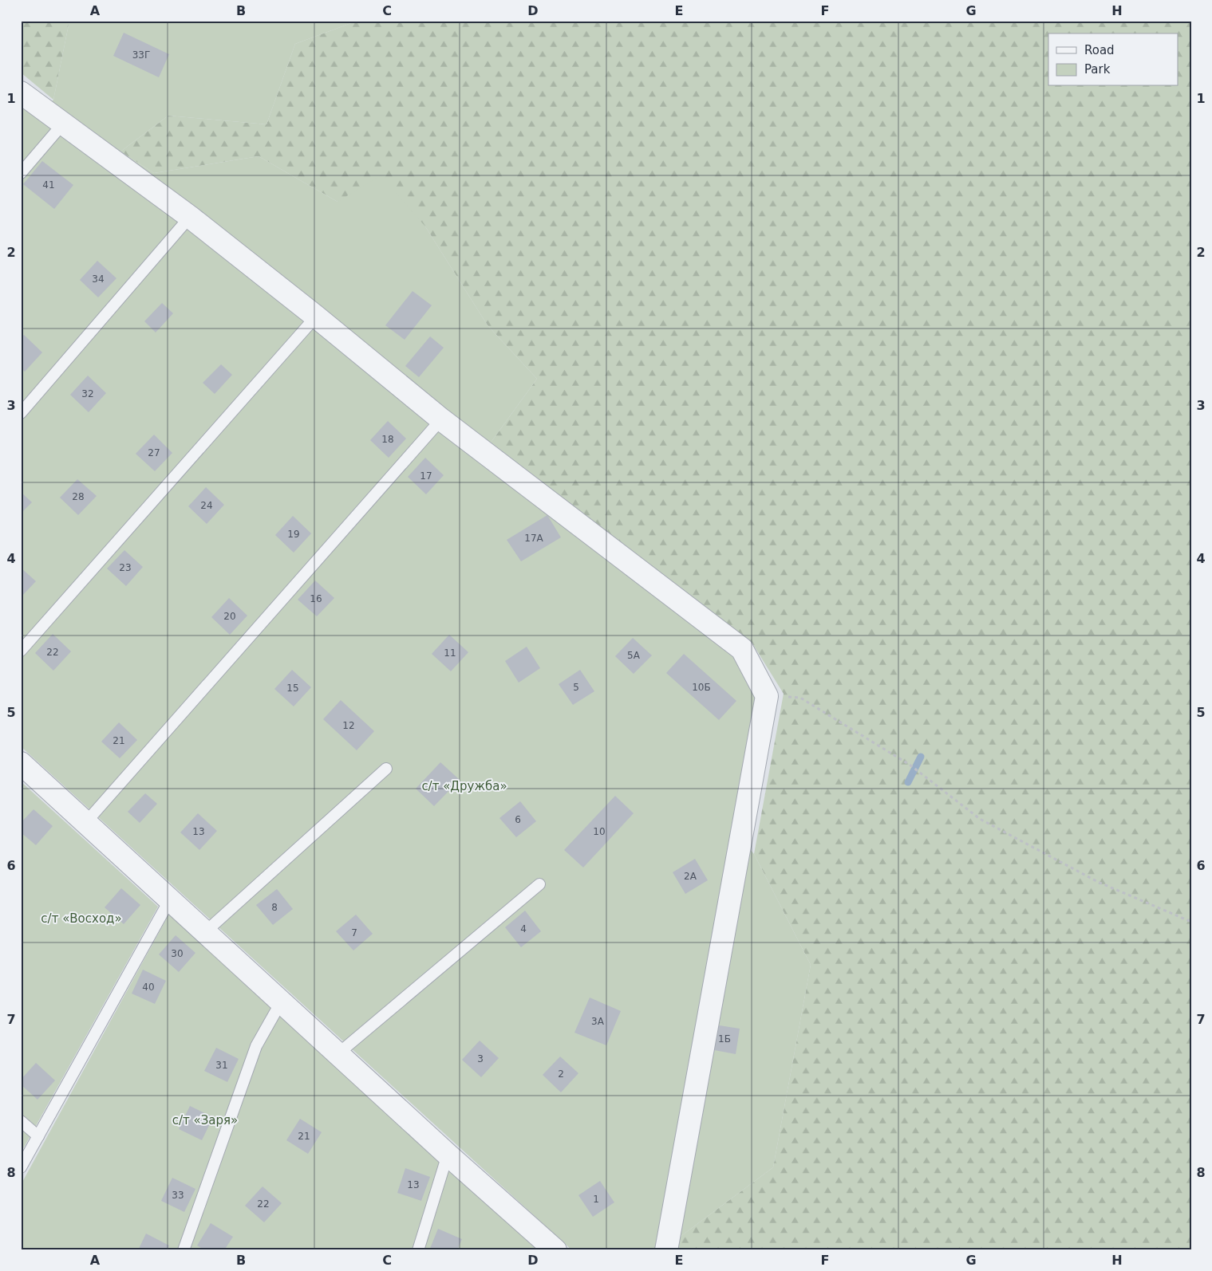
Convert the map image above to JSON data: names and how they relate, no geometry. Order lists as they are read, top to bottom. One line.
{"parks":["с/т «Дружба»","с/т «Восход»","с/т «Заря»"],"house_numbers":["33Г","41","34","32","18","27","17","28","24","19","17А","23","16","20","22","11","5А","5","10Б","15","12","21","6","13","10","2А","8","4","7","30","40","3А","1Б","3","31","2","21","13","33","1","22"],"legend":["Road","Park"],"grid":{"columns":["A","B","C","D","E","F","G","H"],"rows":["1","2","3","4","5","6","7","8"]}}
